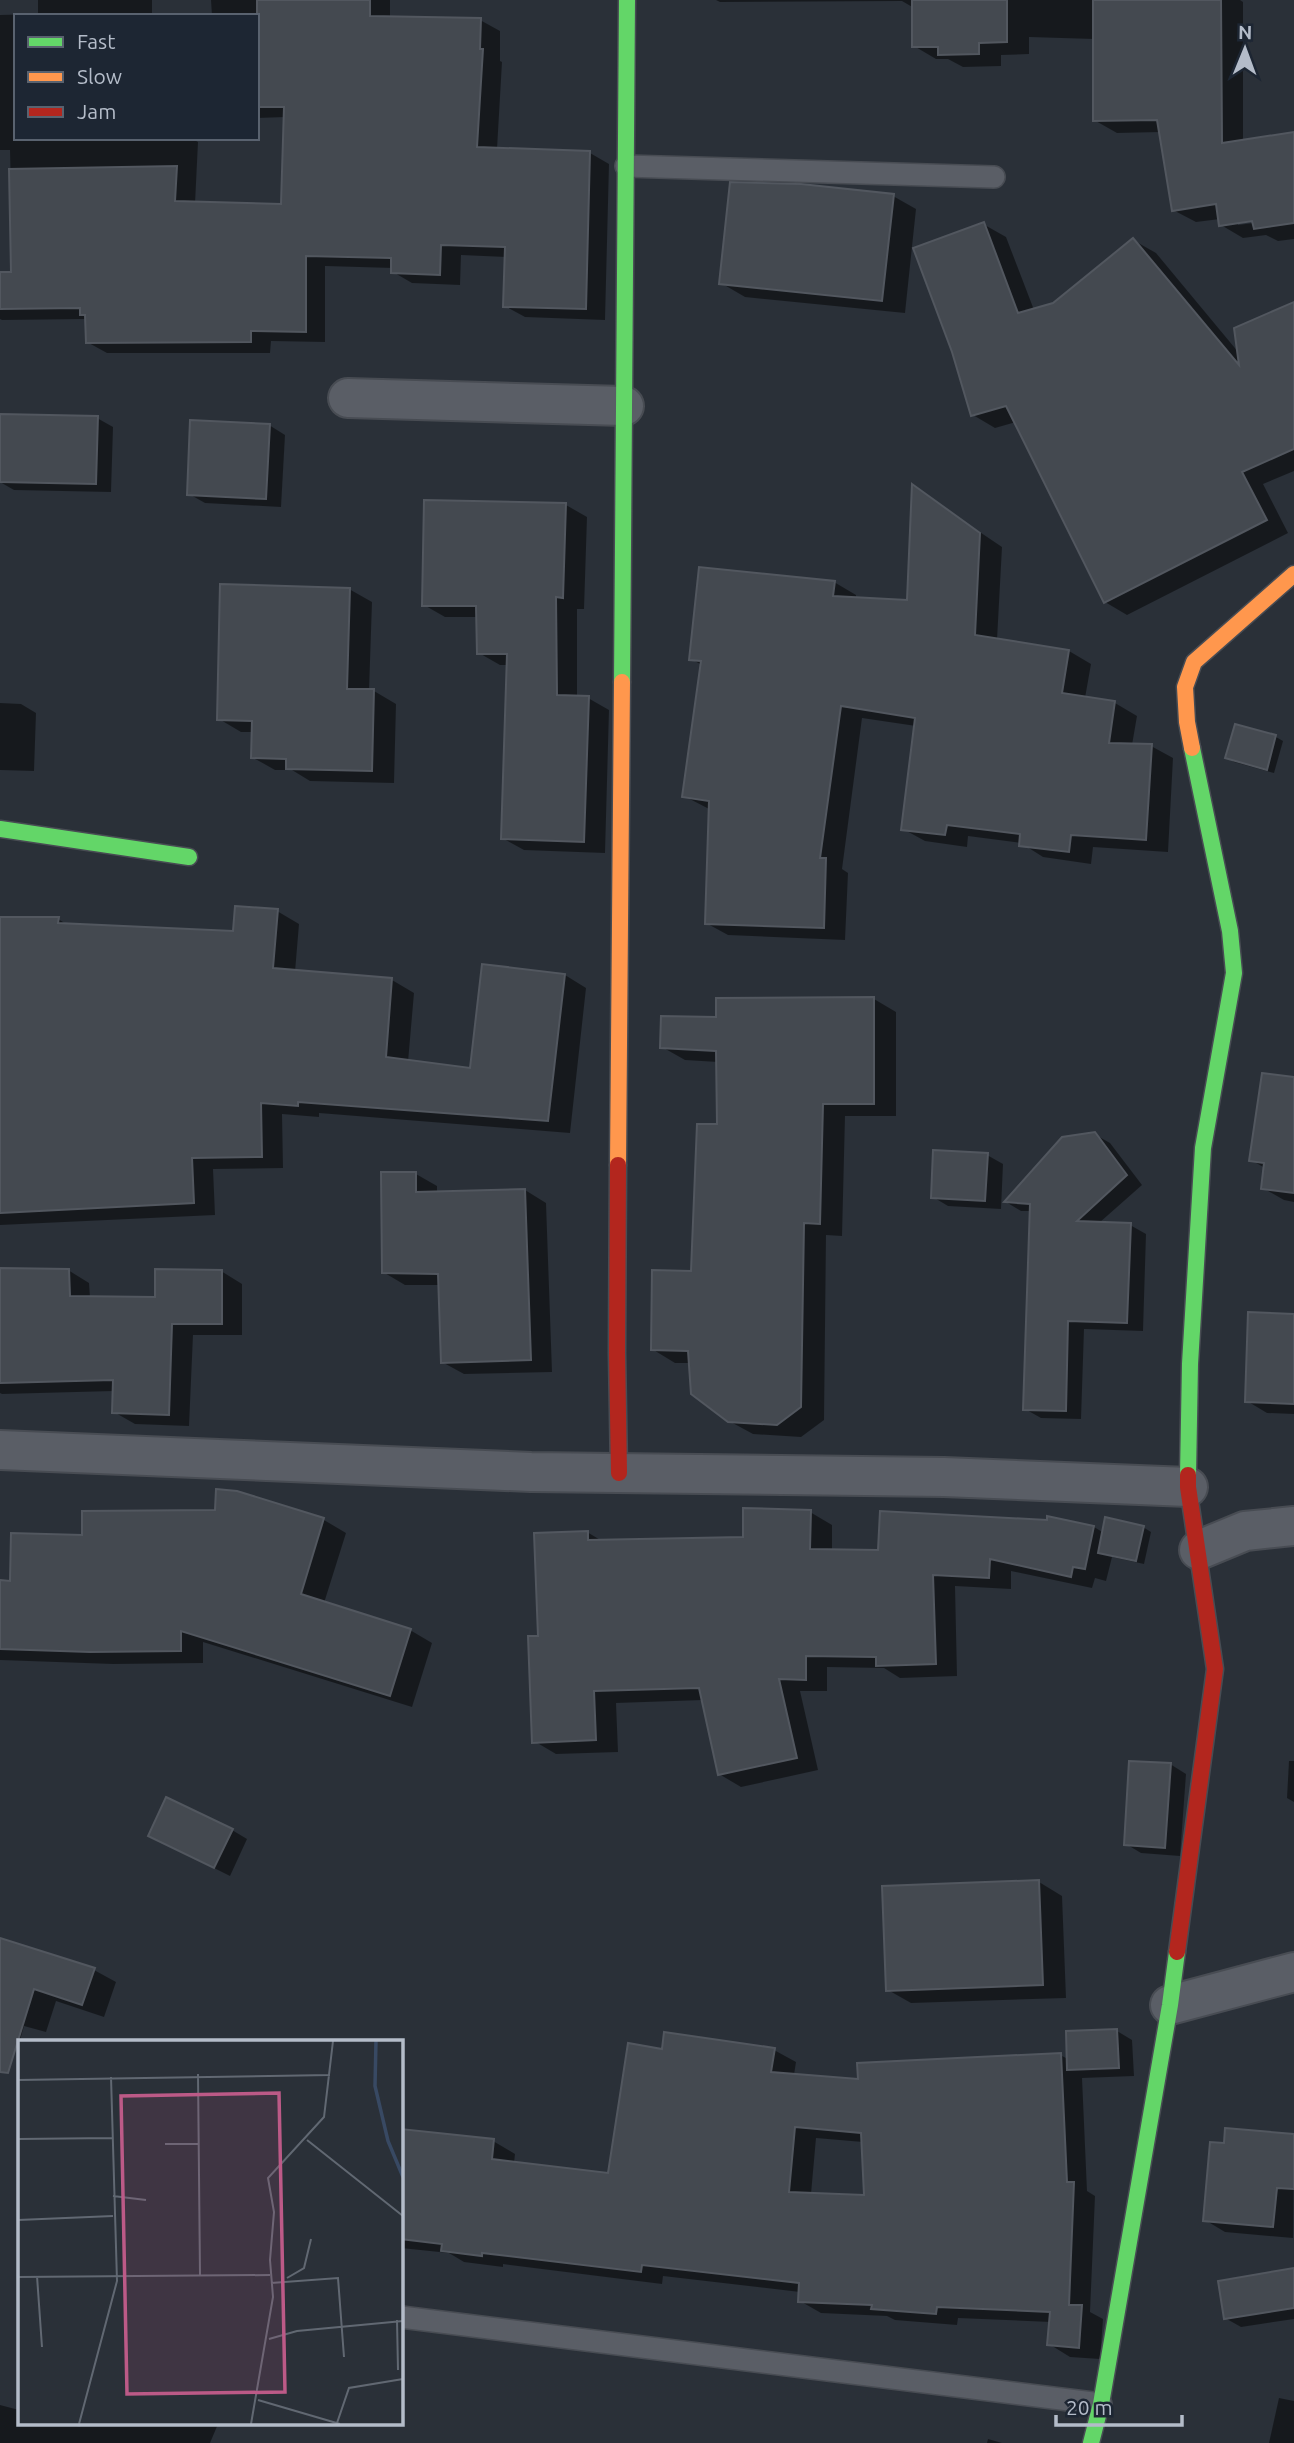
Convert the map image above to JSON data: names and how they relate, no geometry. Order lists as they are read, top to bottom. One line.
{"legend":["Fast","Slow","Jam"],"scale_bar":"20 m","north":"top"}
